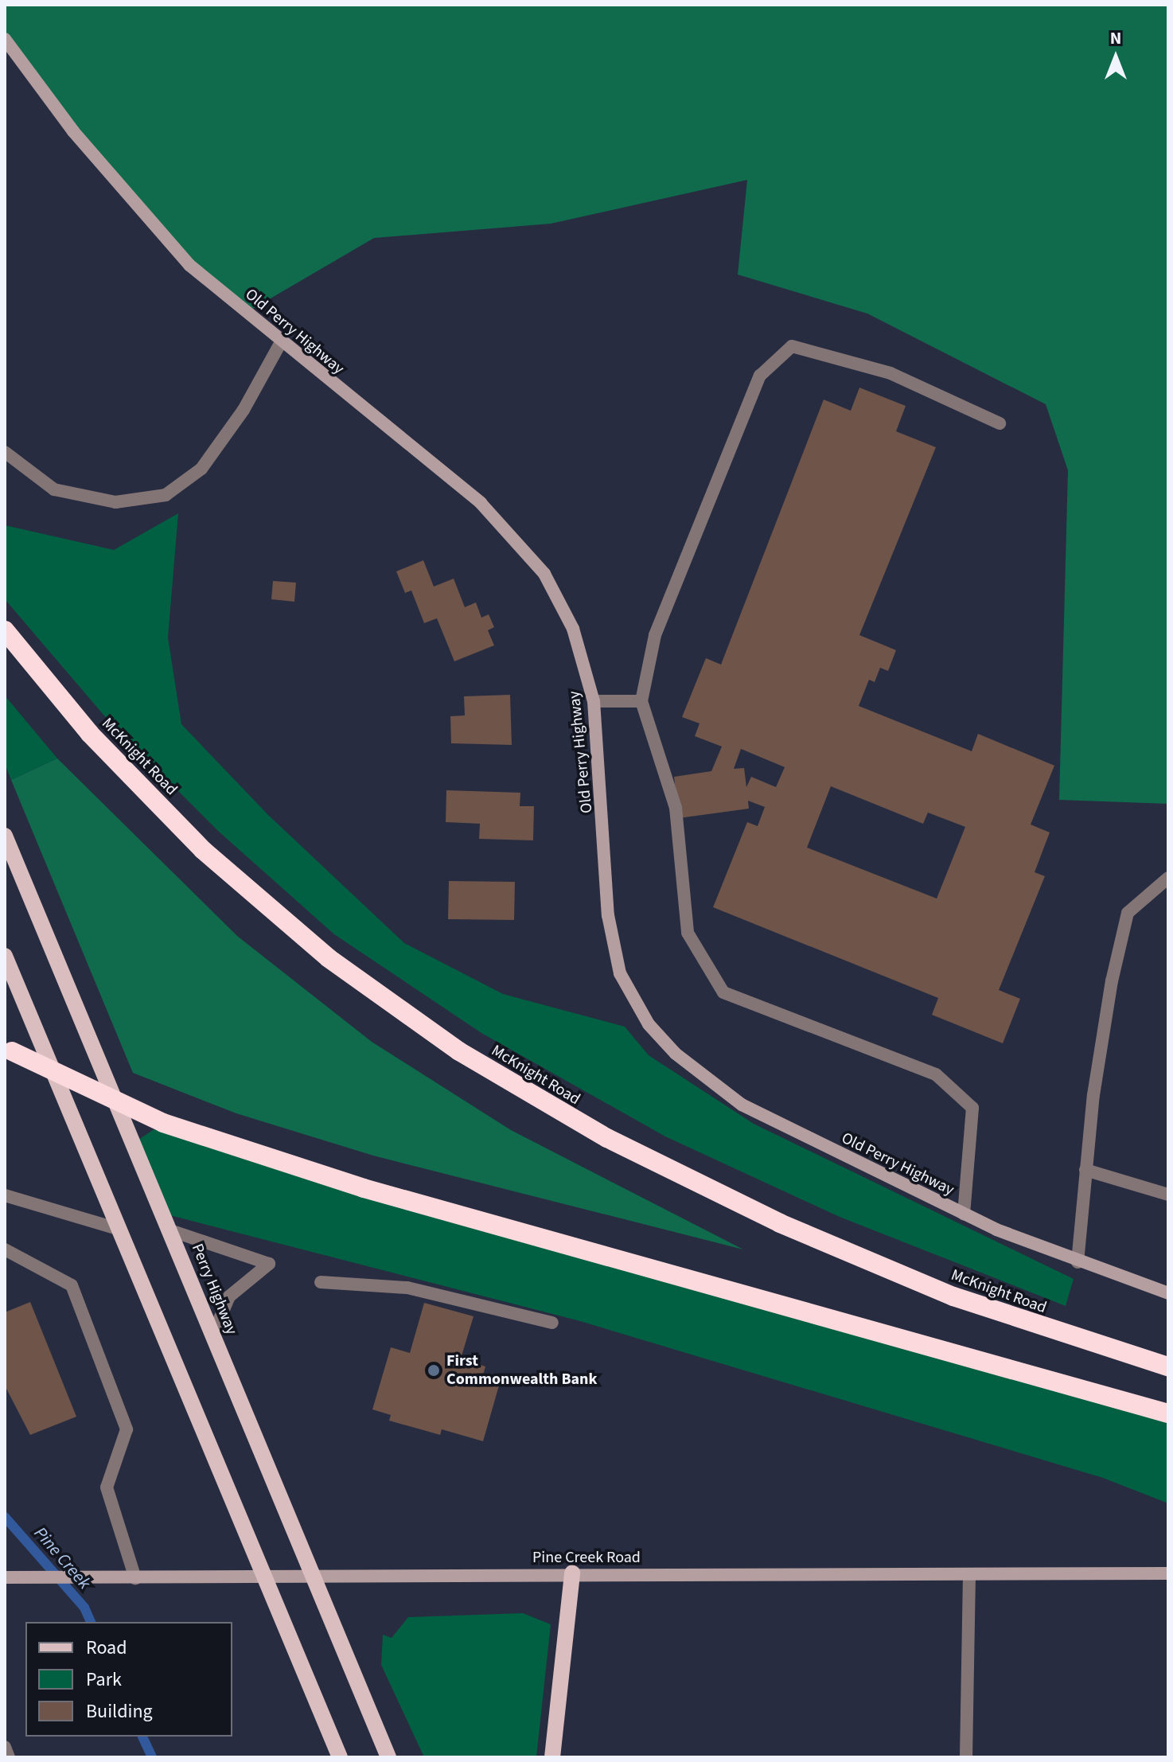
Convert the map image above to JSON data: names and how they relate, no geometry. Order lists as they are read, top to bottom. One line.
{"streets":{"highway":["McKnight Road"],"main road":["Perry Highway"],"street":["Old Perry Highway","Pine Creek Road"]},"crossings":[["Perry Highway","Pine Creek Road"]],"water":["Pine Creek"],"places":["First Commonwealth Bank"],"legend":["Road","Park","Building"],"north":"top"}
